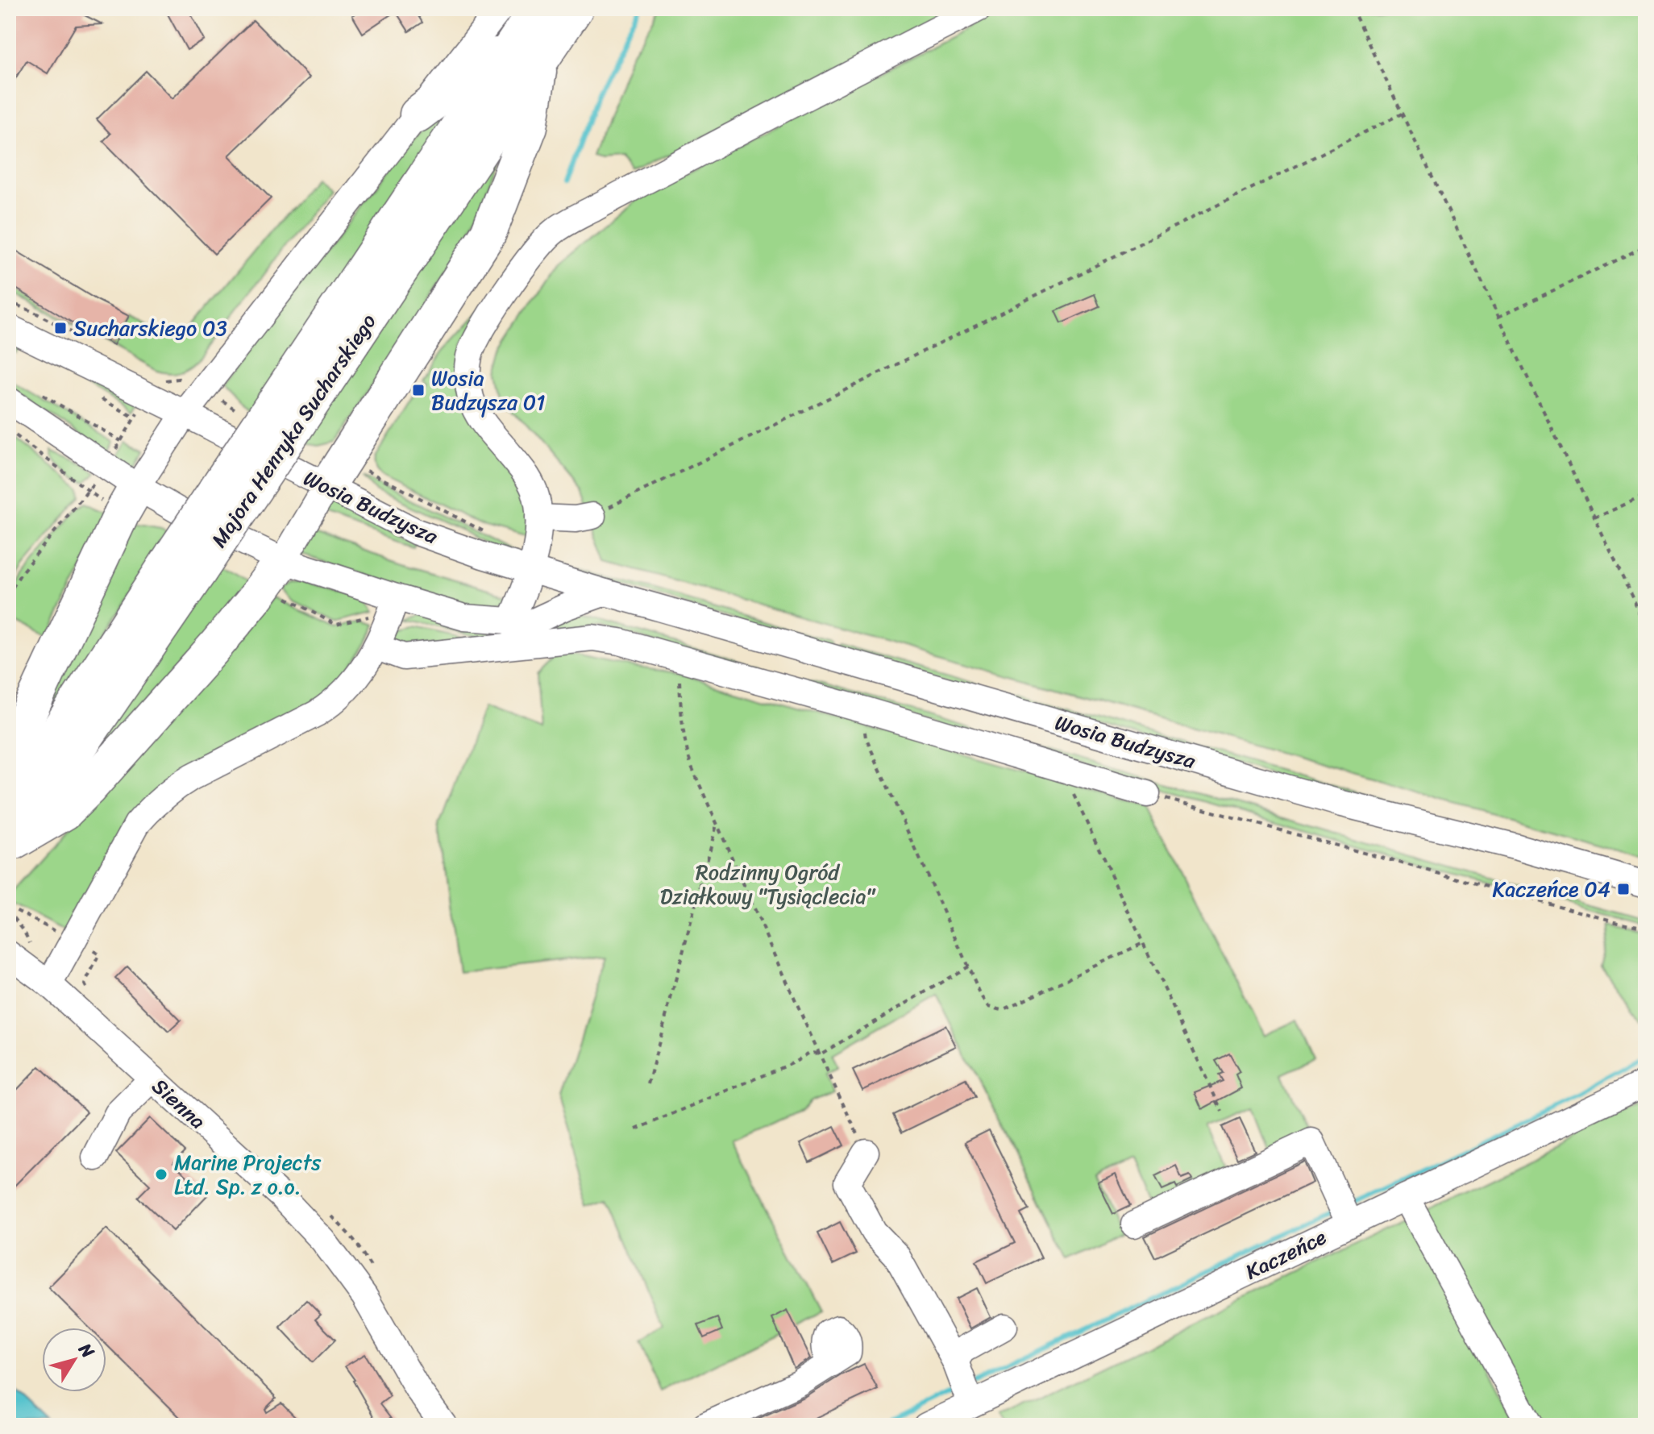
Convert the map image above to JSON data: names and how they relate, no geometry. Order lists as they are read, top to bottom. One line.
{"streets":{"highway":["Majora Henryka Sucharskiego"],"street":["Wosia Budzysza","Sienna","Kaczeńce"]},"parks":["Rodzinny Ogród Działkowy \"Tysiąclecia\""],"places":{"transit":["Sucharskiego 03","Wosia Budzysza 01","Kaczeńce 04"],"other":["Marine Projects Ltd. Sp. z o.o."]},"north":"top right"}
